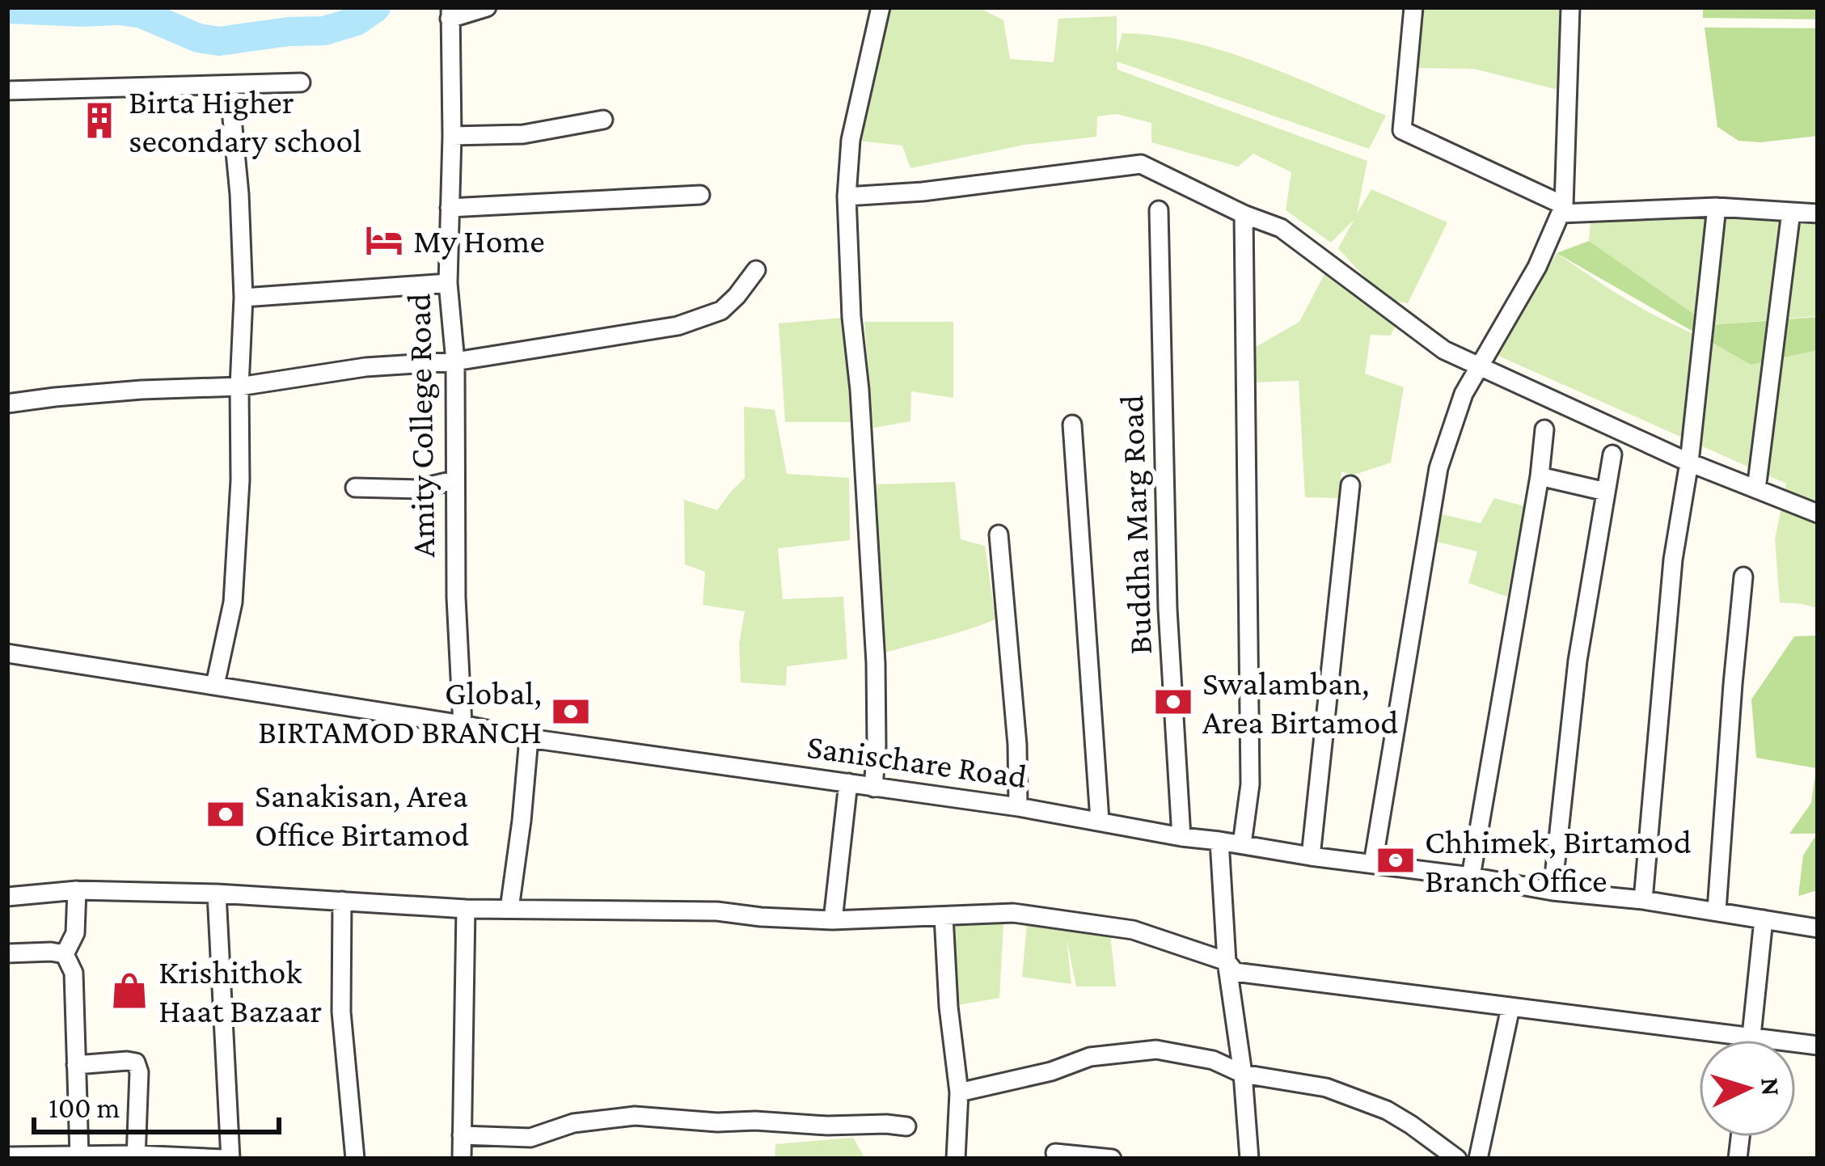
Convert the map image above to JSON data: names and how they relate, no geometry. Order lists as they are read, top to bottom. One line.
{"streets":{"street":["Amity College Road","Buddha Marg Road","Sanischare Road"]},"crossings":[["Amity College Road","Sanischare Road"],["Buddha Marg Road","Sanischare Road"]],"places":{"building":["Birta Higher secondary school"],"hotel":["My Home"],"bank":["Swalamban, Area Birtamod","Global, BIRTAMOD BRANCH","Sanakisan, Area Office Birtamod","Chhimek, Birtamod Branch Office"],"shop":["Krishithok Haat Bazaar"]},"scale_bar":"100 m","north":"right"}
